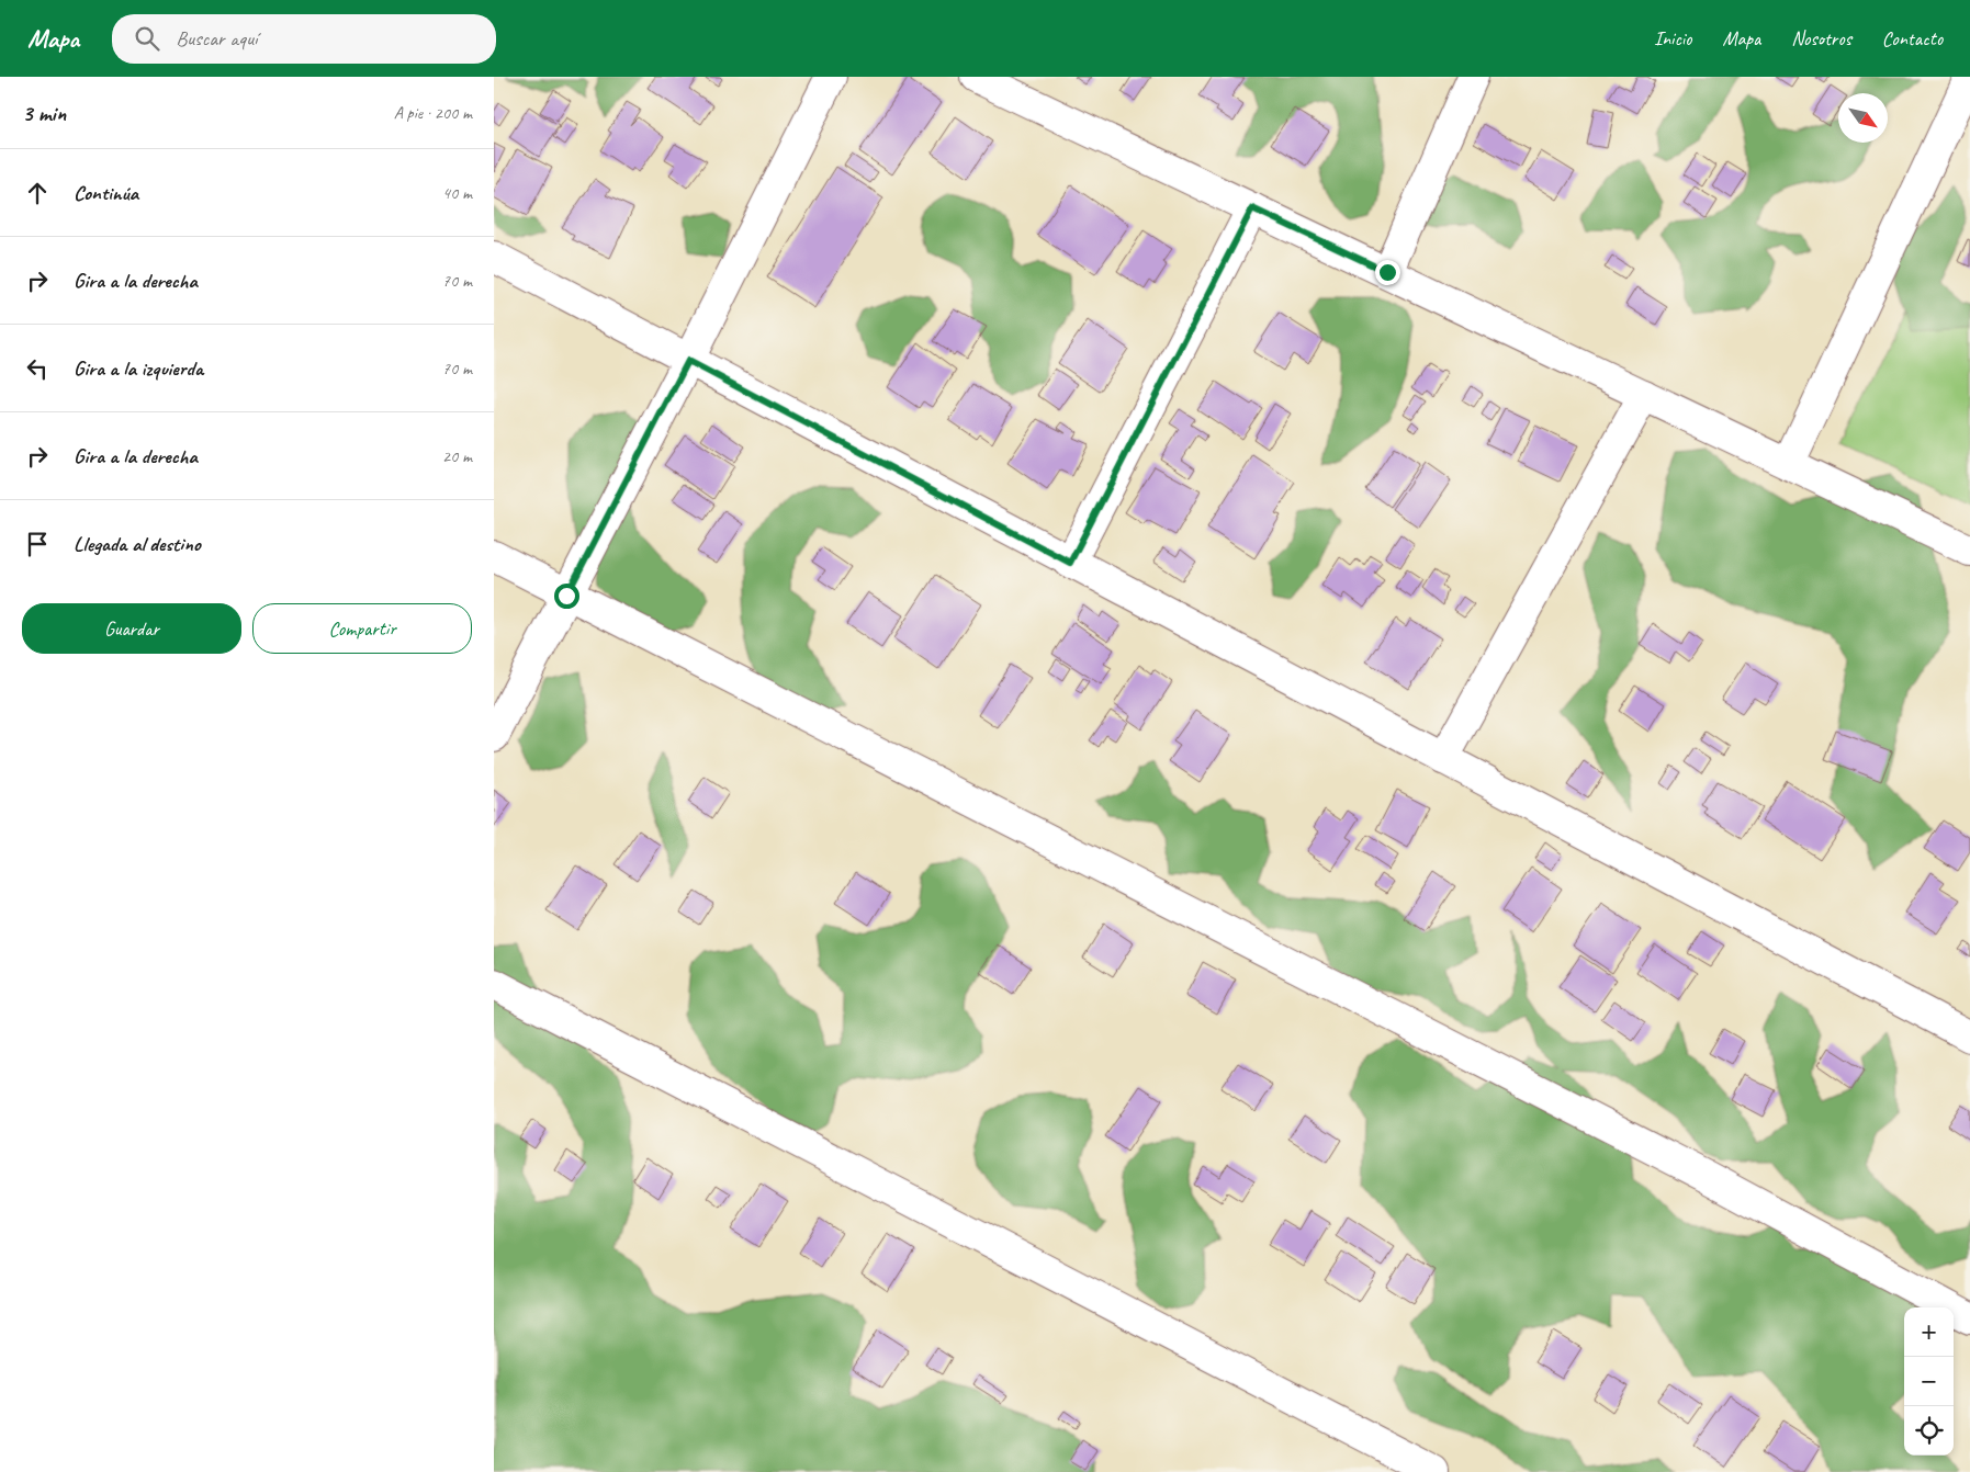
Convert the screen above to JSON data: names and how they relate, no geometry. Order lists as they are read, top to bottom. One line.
{"north":"bottom right","page":{"header":"Mapa","search":"Buscar aquí","nav":["Inicio","Mapa","Nosotros","Contacto"],"heading":["3 min","A pie · 200 m"],"list":[["Continúa","40 m"],["Gira a la derecha","70 m"],["Gira a la izquierda","70 m"],["Gira a la derecha","20 m"],"Llegada al destino"],"buttons":["Guardar","Compartir"],"map_buttons":["+","−"]}}
